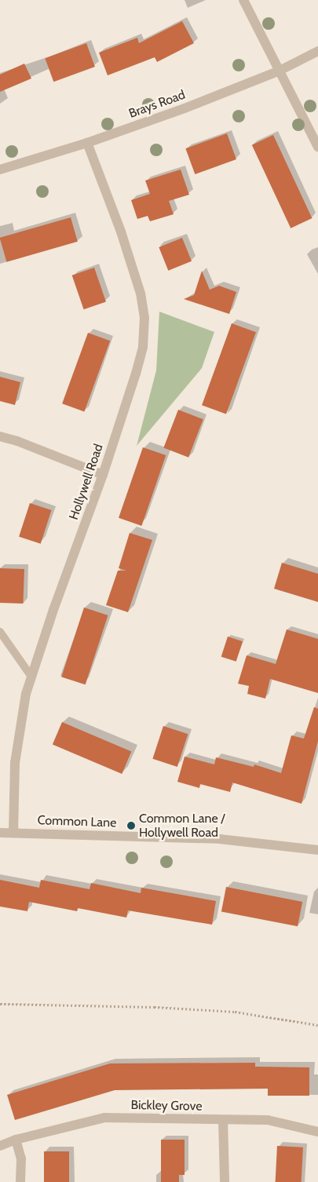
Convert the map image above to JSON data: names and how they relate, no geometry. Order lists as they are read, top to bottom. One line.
{"streets":{"street":["Brays Road","Hollywell Road","Common Lane","Bickley Grove"]},"crossings":[["Brays Road","Hollywell Road"],["Hollywell Road","Common Lane"]],"places":["Common Lane / Hollywell Road"]}
